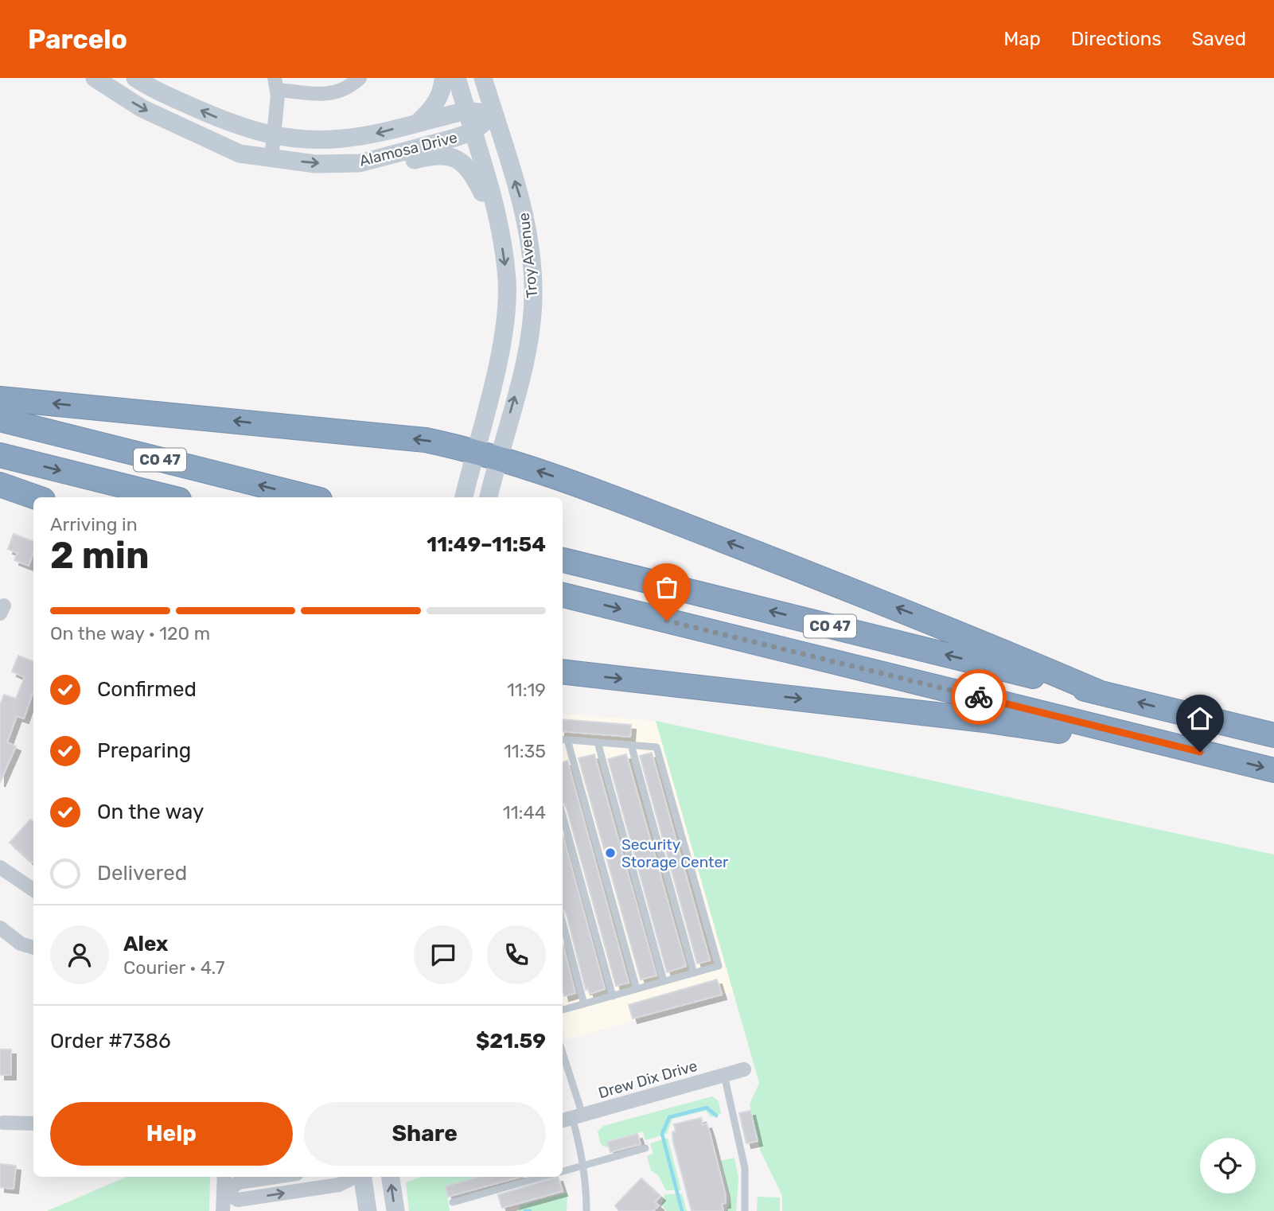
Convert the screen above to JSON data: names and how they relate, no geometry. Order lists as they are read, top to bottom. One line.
{"streets":{"highway":["CO 47"],"main road":["Alamosa Drive","Troy Avenue"],"street":["Drew Dix Drive"]},"crossings":[["Alamosa Drive","Troy Avenue"]],"places":["Security Storage Center"],"page":{"header":"Parcelo","nav":["Map","Directions","Saved"],"heading":["2 min","Arriving in","11:49–11:54"],"panel":["Alex","Courier · 4.7","Order #7386","$21.59"],"bar":"On the way · 120 m","list":[["Confirmed","11:19"],["Preparing","11:35"],["On the way","11:44"],"Delivered"],"buttons":["Help","Share"]}}
